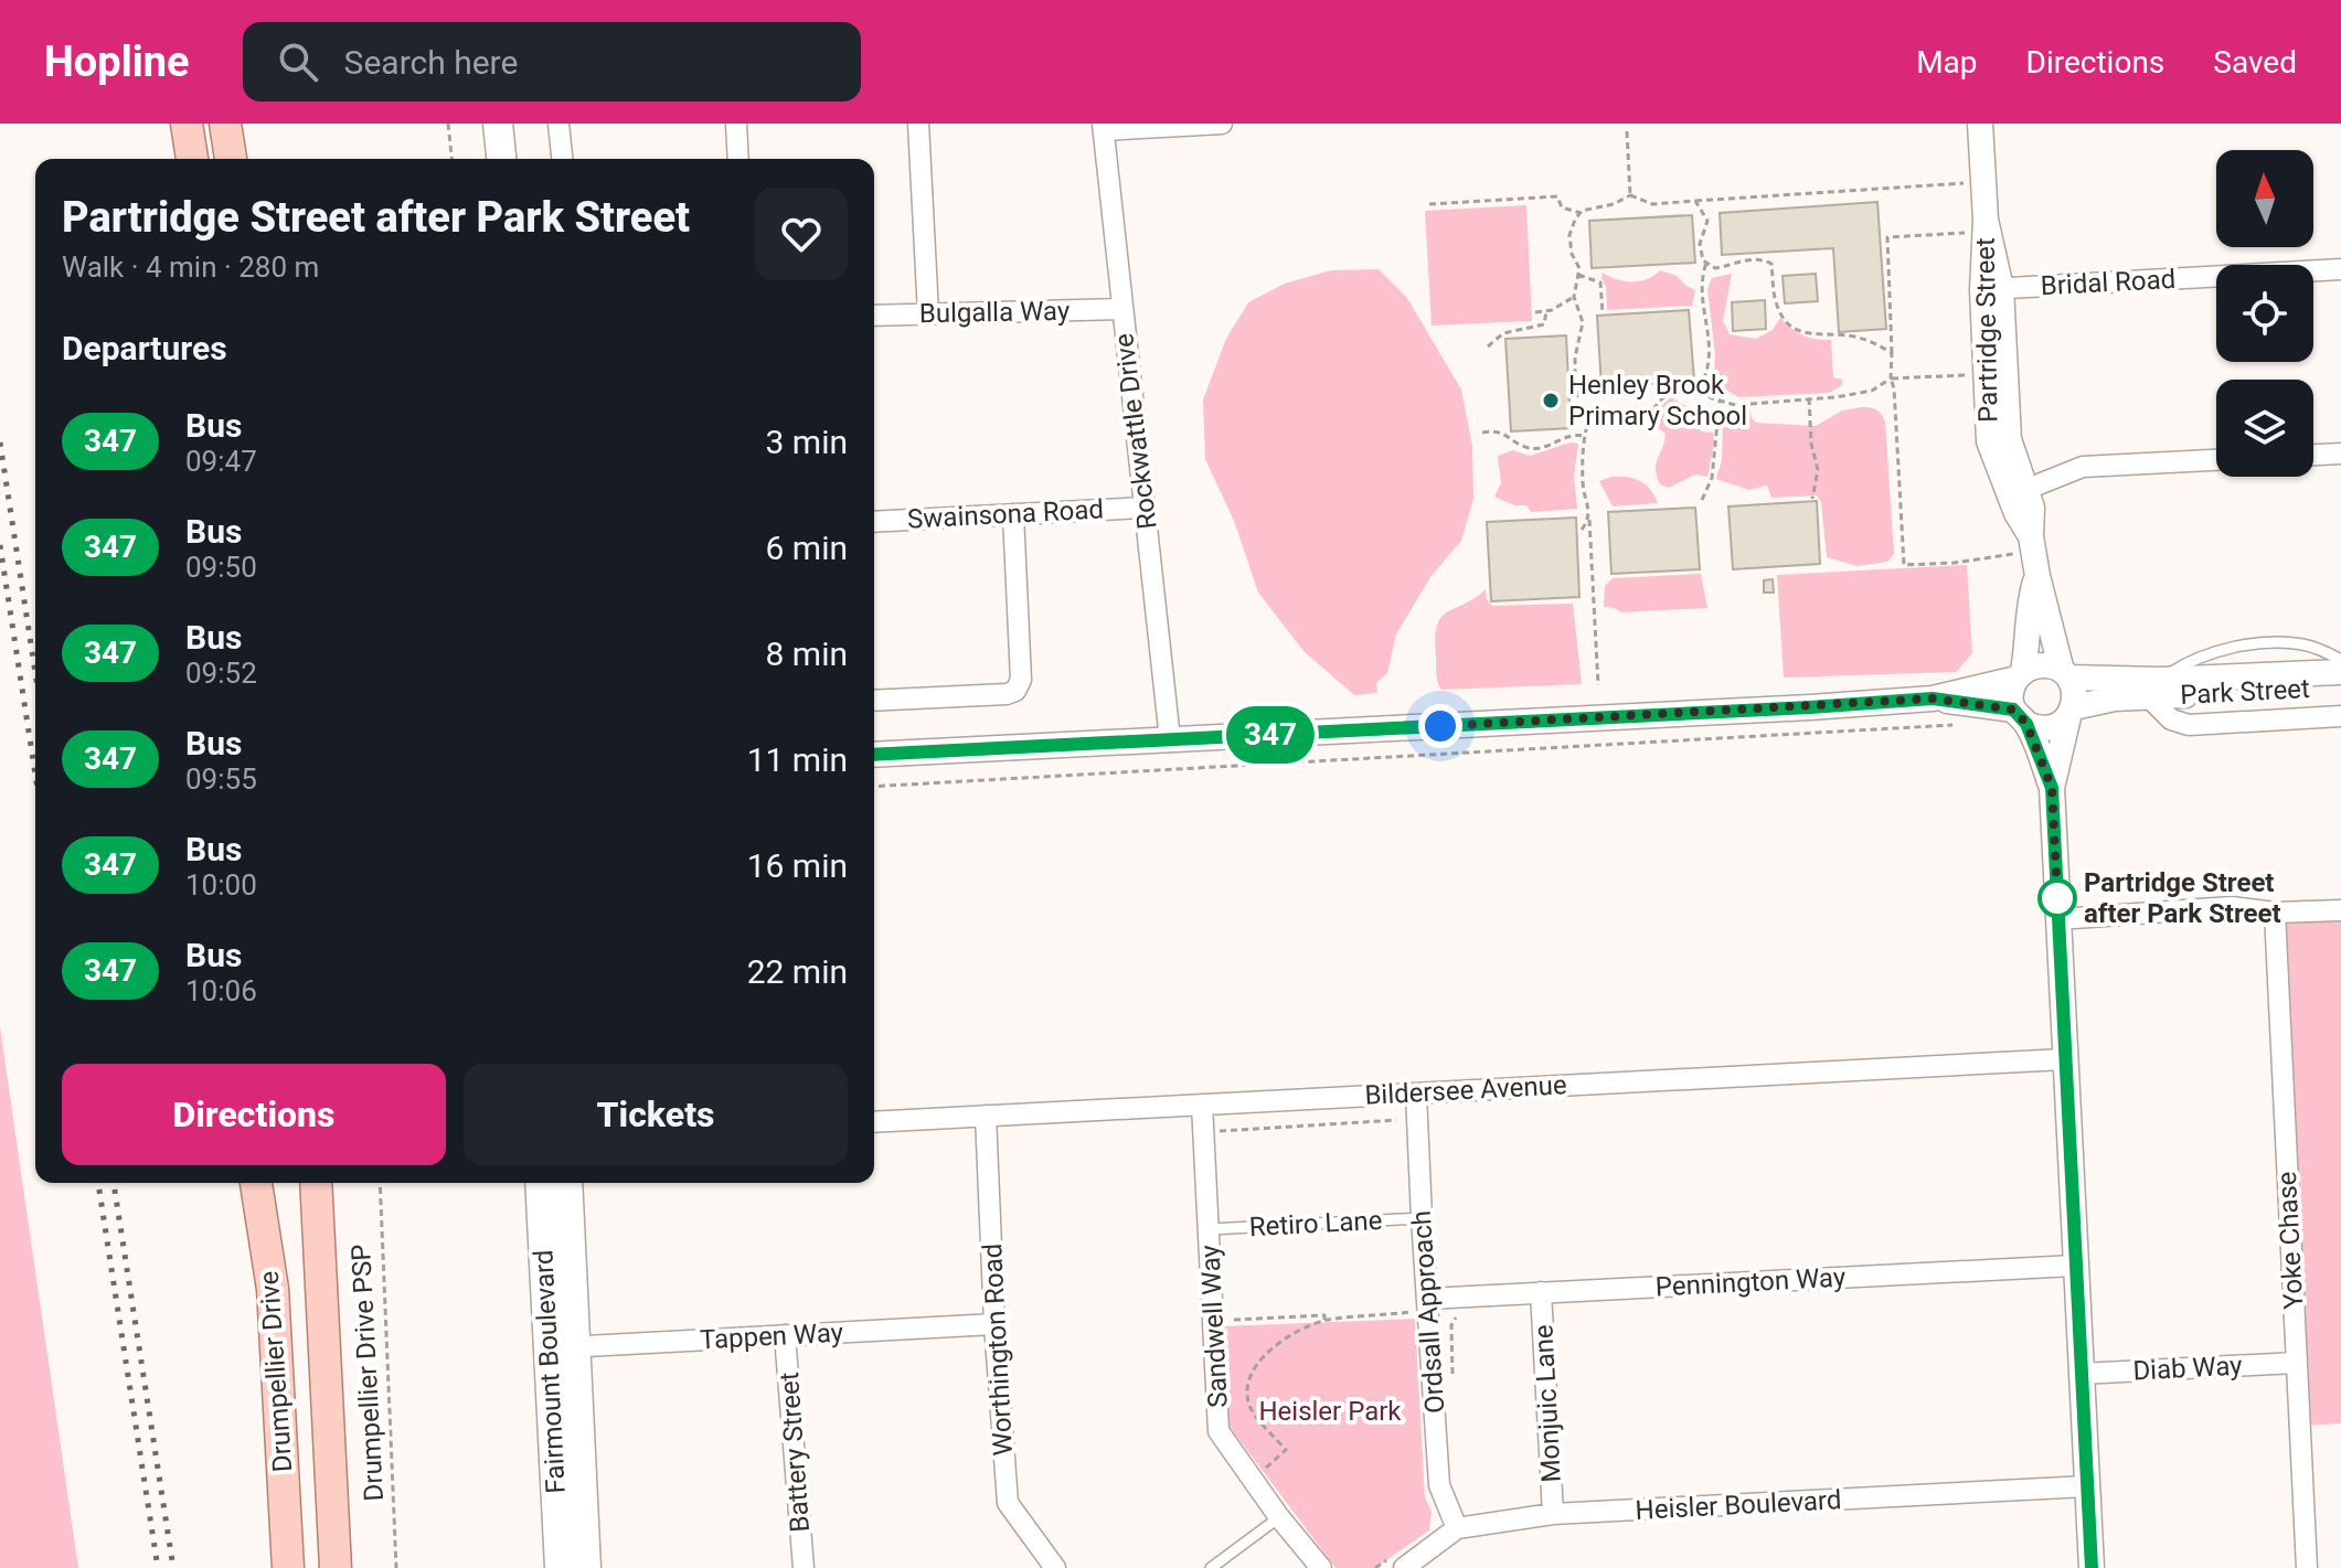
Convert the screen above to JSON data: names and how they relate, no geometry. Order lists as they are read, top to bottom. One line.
{"streets":{"main road":["Drumpellier Drive","Fairmount Boulevard"],"street":["Bridal Road","Bulgalla Way","Partridge Street","Rockwattle Drive","Swainsona Road","Park Street","Bildersee Avenue","Yoke Chase","Pennington Way","Ordsall Approach","Sandwell Way","Tappen Way","Worthington Road","Diab Way","Monjuic Lane","Battery Street","Heisler Boulevard"],"lane":["Retiro Lane"],"path":["Drumpellier Drive PSP"]},"crossings":[["Bridal Road","Partridge Street"],["Bulgalla Way","Rockwattle Drive"],["Partridge Street","Park Street"],["Rockwattle Drive","Swainsona Road"],["Bildersee Avenue","Ordsall Approach"],["Bildersee Avenue","Sandwell Way"],["Bildersee Avenue","Worthington Road"],["Retiro Lane","Ordsall Approach"],["Retiro Lane","Sandwell Way"],["Yoke Chase","Diab Way"],["Pennington Way","Ordsall Approach"],["Pennington Way","Monjuic Lane"],["Ordsall Approach","Heisler Boulevard"],["Tappen Way","Worthington Road"],["Tappen Way","Fairmount Boulevard"],["Tappen Way","Battery Street"],["Monjuic Lane","Heisler Boulevard"]],"parks":["Heisler Park"],"places":["Henley Brook Primary School","Partridge Street after Park Street"],"lines":["bus line 347"],"north":"top","page":{"header":"Hopline","search":"Search here","nav":["Map","Directions","Saved"],"on_map":"347","heading":[["Partridge Street after Park Street","Walk · 4 min · 280 m"],"Departures"],"list":[{"mark":"347","name":"Bus","note":"09:47","value":"3 min"},{"mark":"347","name":"Bus","note":"09:50","value":"6 min"},{"mark":"347","name":"Bus","note":"09:52","value":"8 min"},{"mark":"347","name":"Bus","note":"09:55","value":"11 min"},{"mark":"347","name":"Bus","note":"10:00","value":"16 min"},{"mark":"347","name":"Bus","note":"10:06","value":"22 min"}],"buttons":["Directions","Tickets"]}}
